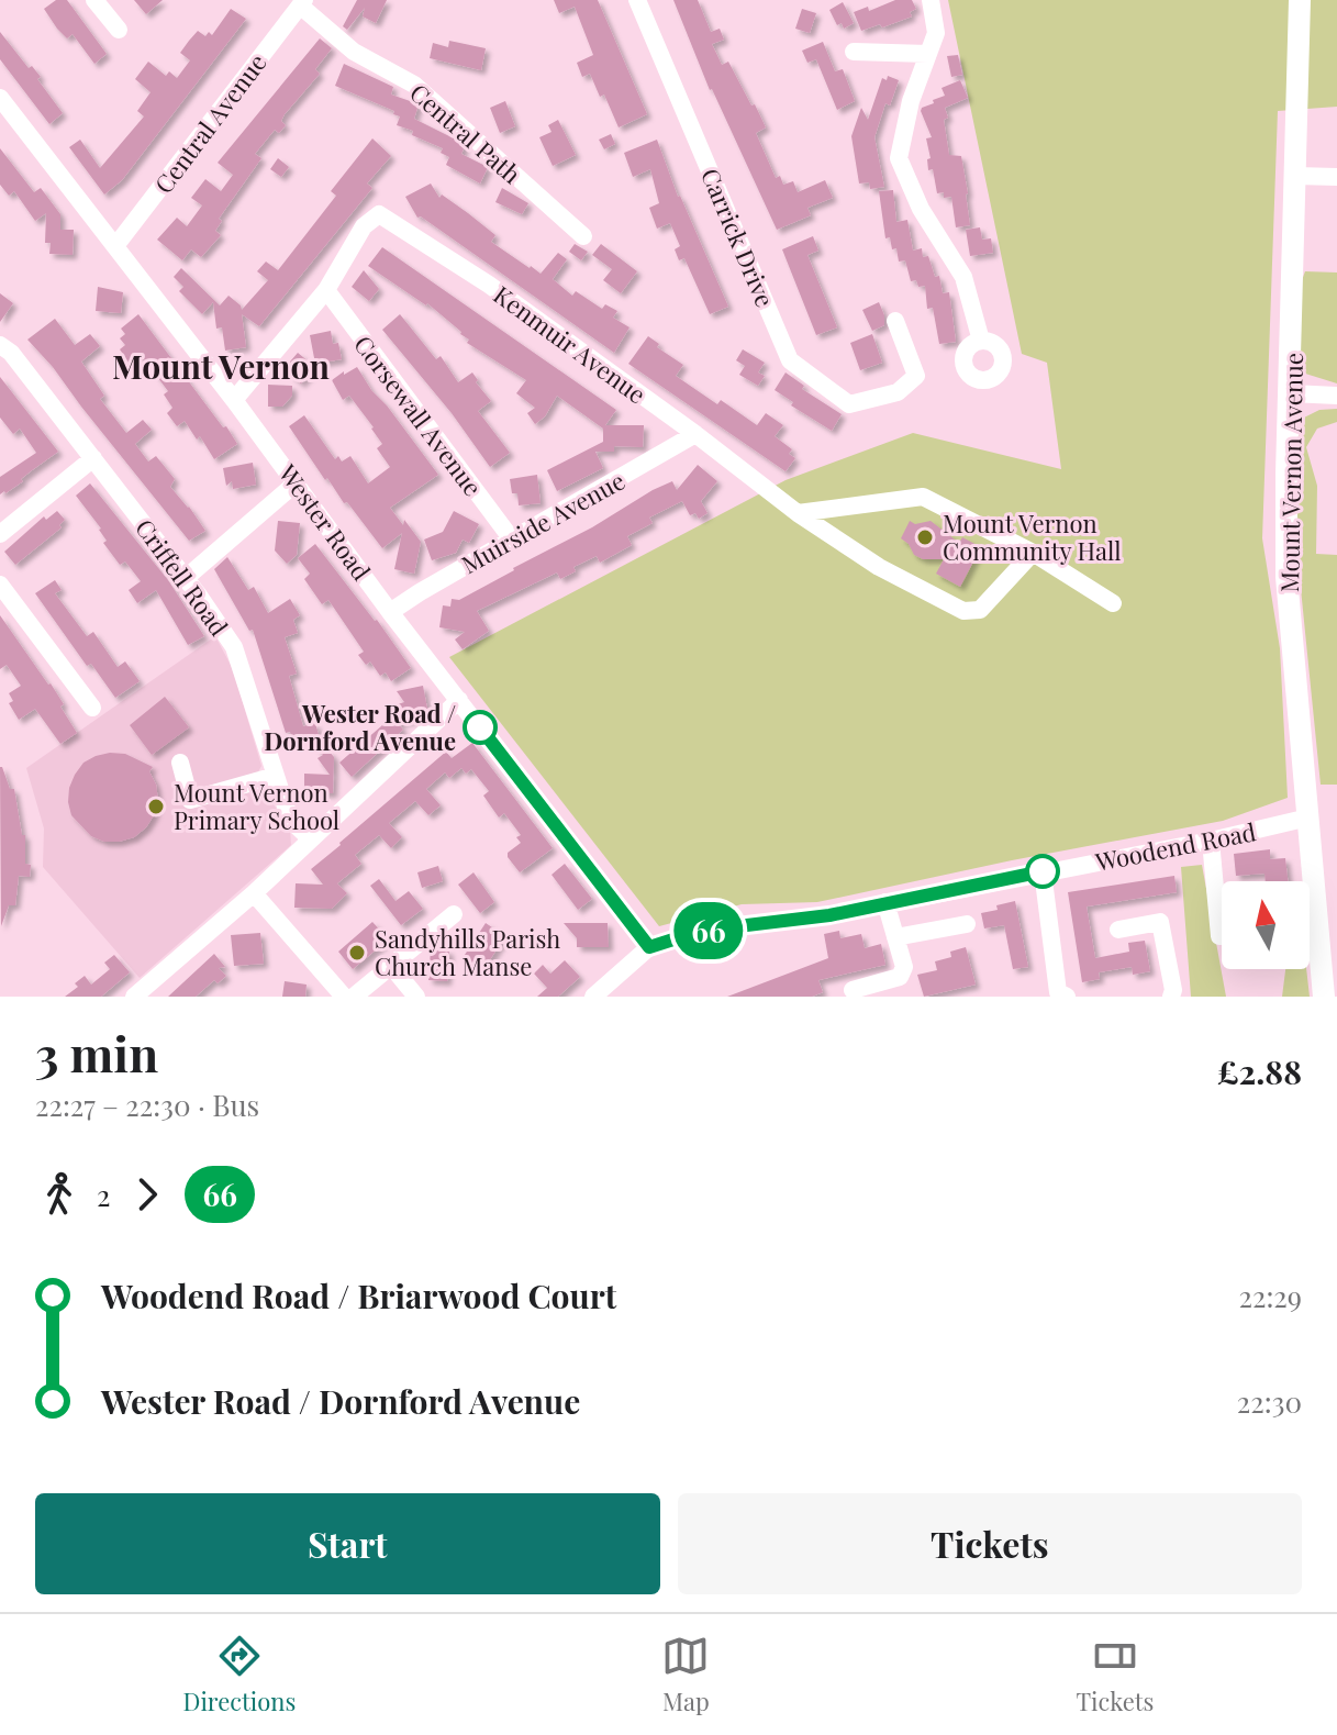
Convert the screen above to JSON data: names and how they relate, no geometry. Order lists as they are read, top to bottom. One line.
{"streets":{"main road":["Mount Vernon Avenue"],"street":["Central Avenue","Central Path","Carrick Drive","Kenmuir Avenue","Corsewall Avenue","Wester Road","Muirside Avenue","Criffell Road","Woodend Road"]},"crossings":[["Central Avenue","Central Path"],["Central Avenue","Wester Road"],["Kenmuir Avenue","Corsewall Avenue"],["Kenmuir Avenue","Muirside Avenue"],["Corsewall Avenue","Muirside Avenue"],["Mount Vernon Avenue","Woodend Road"],["Wester Road","Muirside Avenue"],["Wester Road","Woodend Road"]],"districts":["Mount Vernon"],"places":["Mount Vernon Community Hall","Wester Road / Dornford Avenue","Mount Vernon Primary School","Sandyhills Parish Church Manse"],"lines":["bus line 66"],"north":"top","page":{"on_map":"66","heading":["3 min","22:27 – 22:30 · Bus","£2.88"],"legs":["2","66"],"list":[{"name":"Woodend Road / Briarwood Court","value":"22:29"},{"name":"Wester Road / Dornford Avenue","value":"22:30"}],"buttons":["Start","Tickets"],"tabs":["Directions","Map","Tickets"]}}
